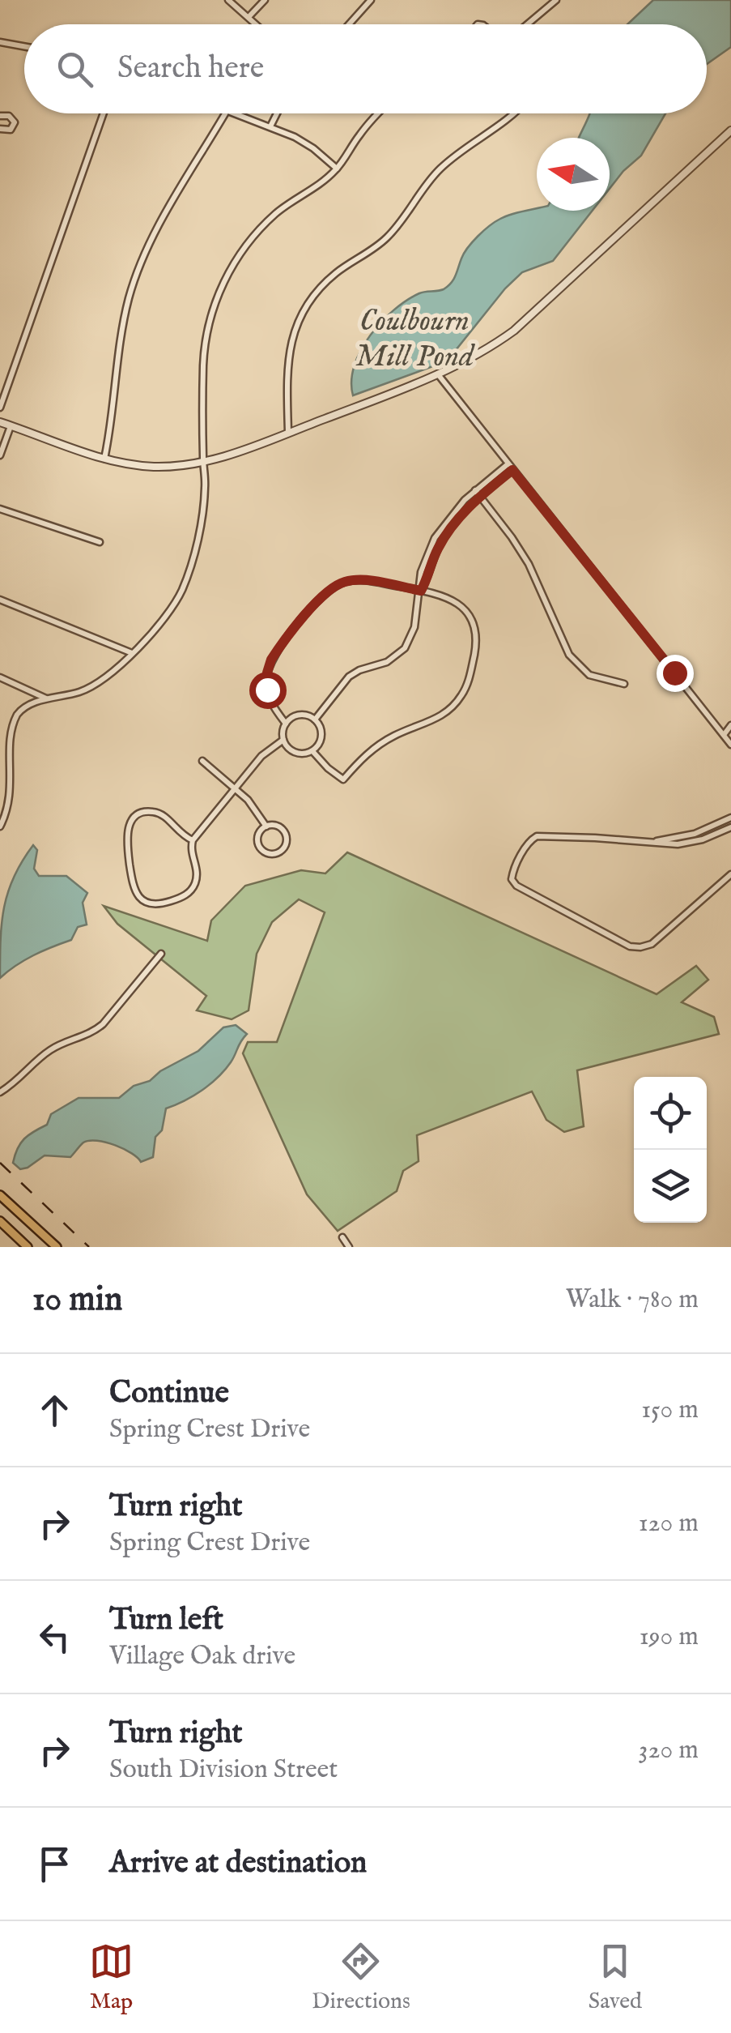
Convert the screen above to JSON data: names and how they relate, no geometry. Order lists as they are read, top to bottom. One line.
{"water":["Coulbourn Mill Pond"],"north":"left","page":{"search":"Search here","heading":["10 min","Walk · 780 m"],"list":[["Continue","Spring Crest Drive","150 m"],["Turn right","Spring Crest Drive","120 m"],["Turn left","Village Oak drive","190 m"],["Turn right","South Division Street","320 m"],"Arrive at destination"],"nav":["Map","Directions","Saved"]}}
